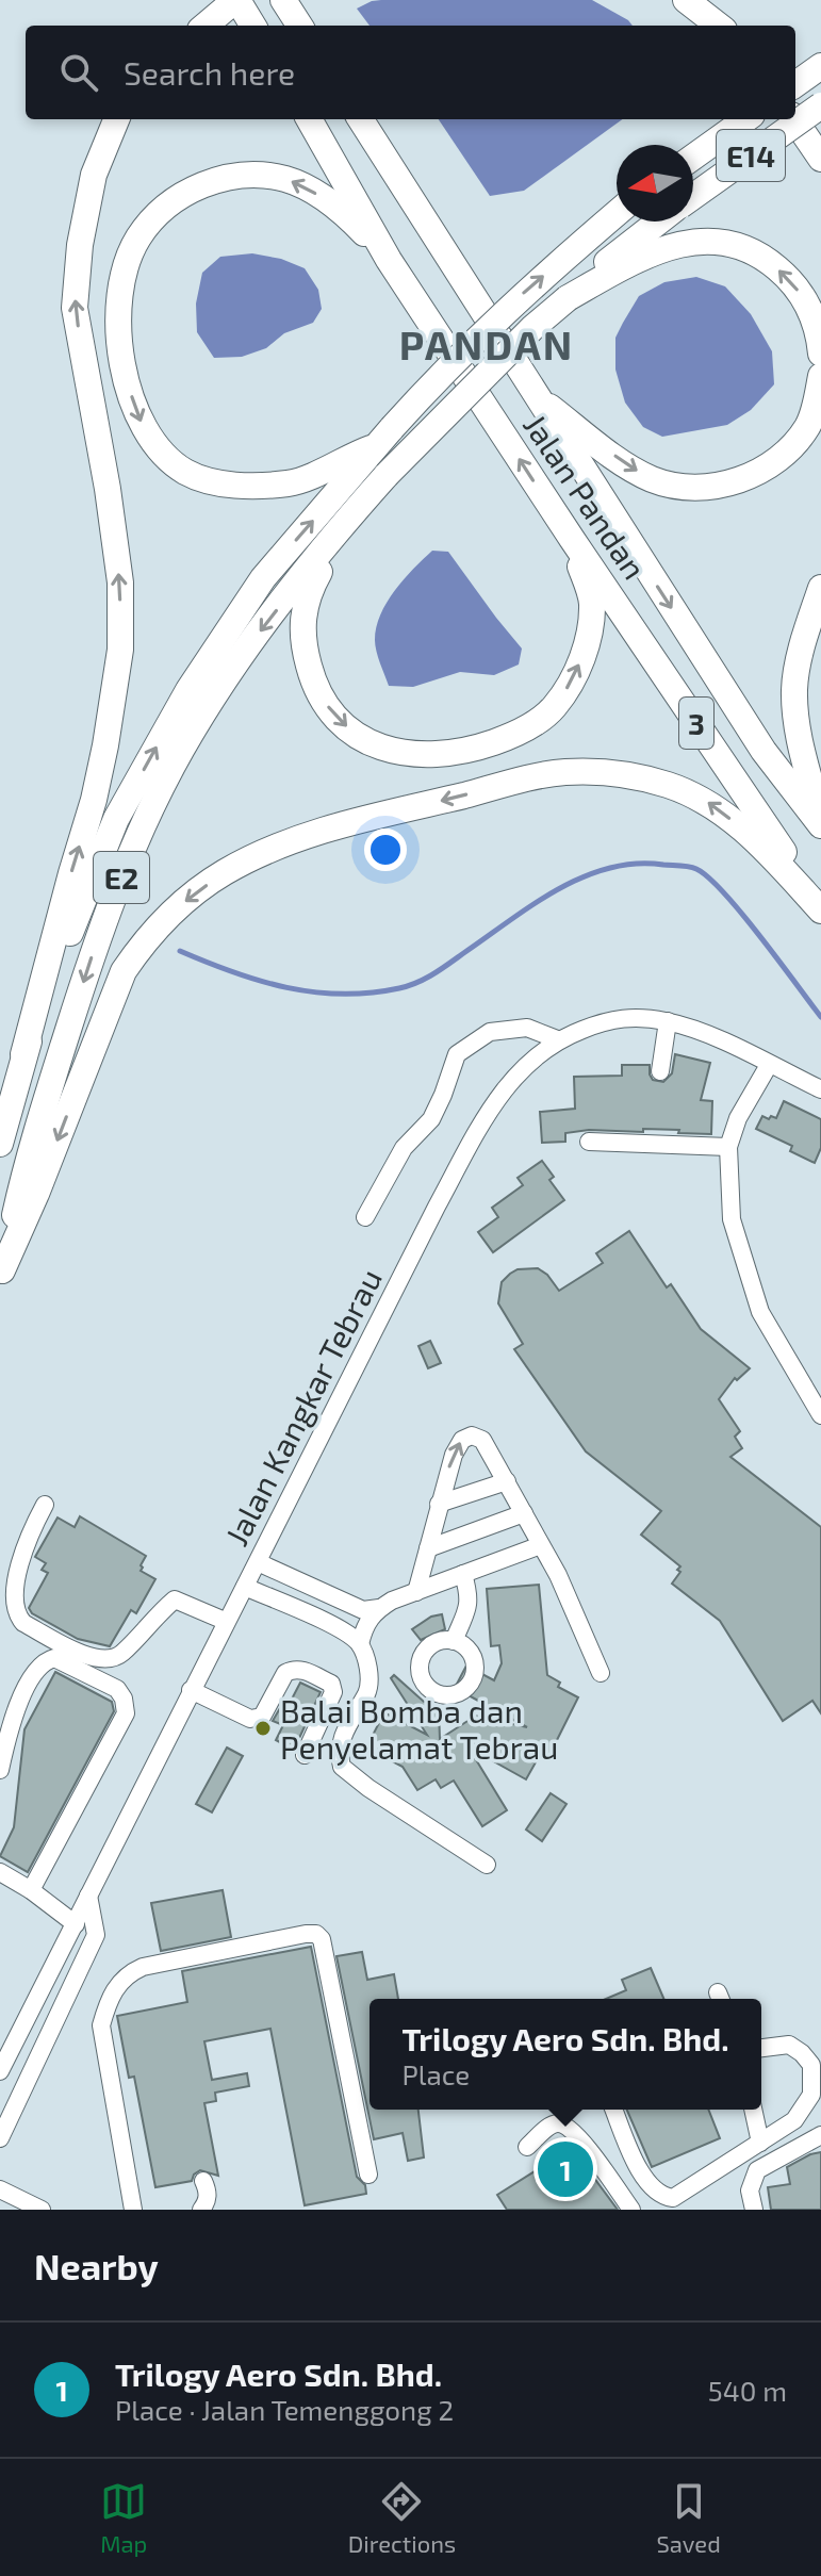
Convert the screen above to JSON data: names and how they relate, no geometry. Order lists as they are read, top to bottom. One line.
{"streets":{"highway":["E14","Jalan Pandan","3","E2"],"street":["Jalan Kangkar Tebrau"]},"crossings":[["E14","E2"]],"districts":["PANDAN"],"places":["Balai Bomba dan Penyelamat Tebrau"],"north":"left","page":{"search":"Search here","popup":["Trilogy Aero Sdn. Bhd.","Place"],"pins":"1","heading":"Nearby","list":[{"mark":"1","name":"Trilogy Aero Sdn. Bhd.","note":"Place · Jalan Temenggong 2","value":"540 m"}],"nav":["Map","Directions","Saved"]}}
